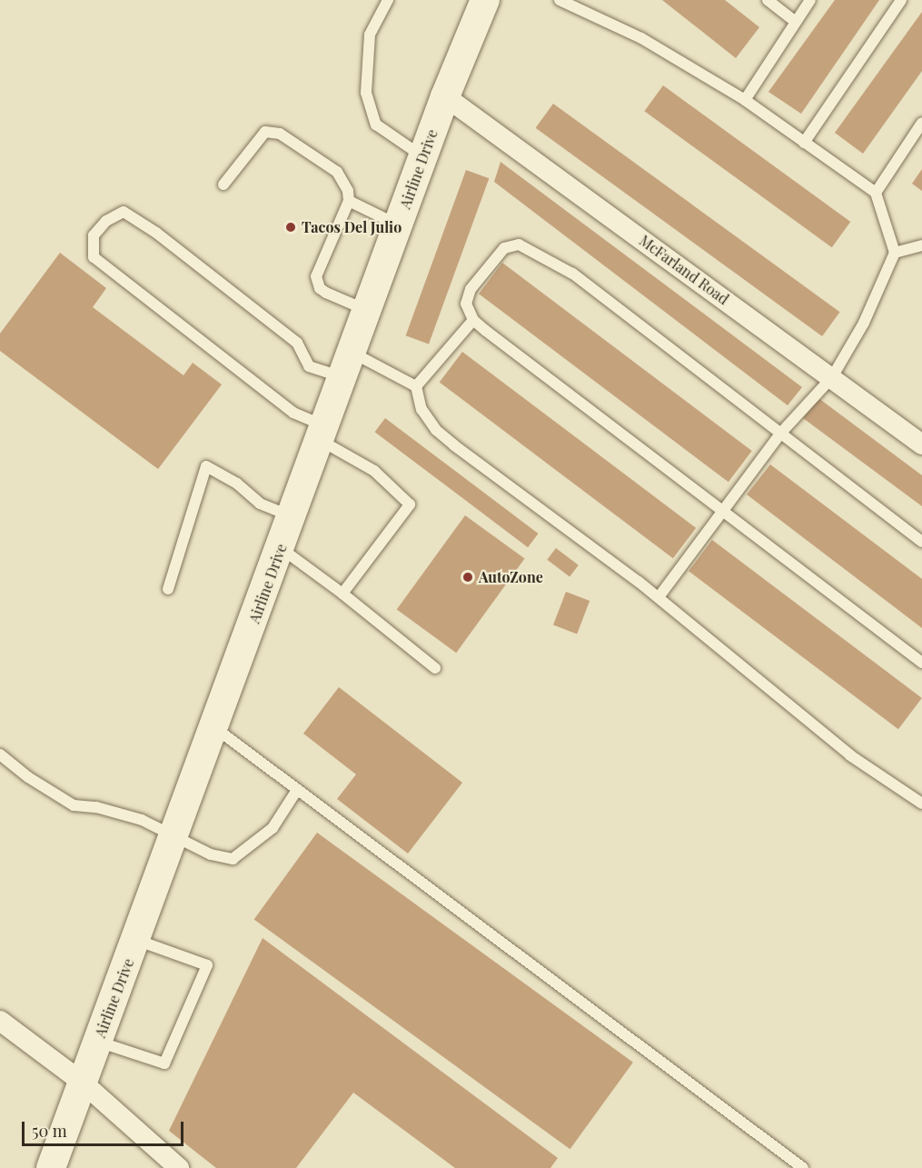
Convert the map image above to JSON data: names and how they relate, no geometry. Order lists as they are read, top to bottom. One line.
{"streets":{"main road":["Airline Drive"],"street":["McFarland Road"]},"crossings":[["Airline Drive","McFarland Road"]],"places":["Tacos Del Julio","AutoZone"],"scale_bar":"50 m"}
